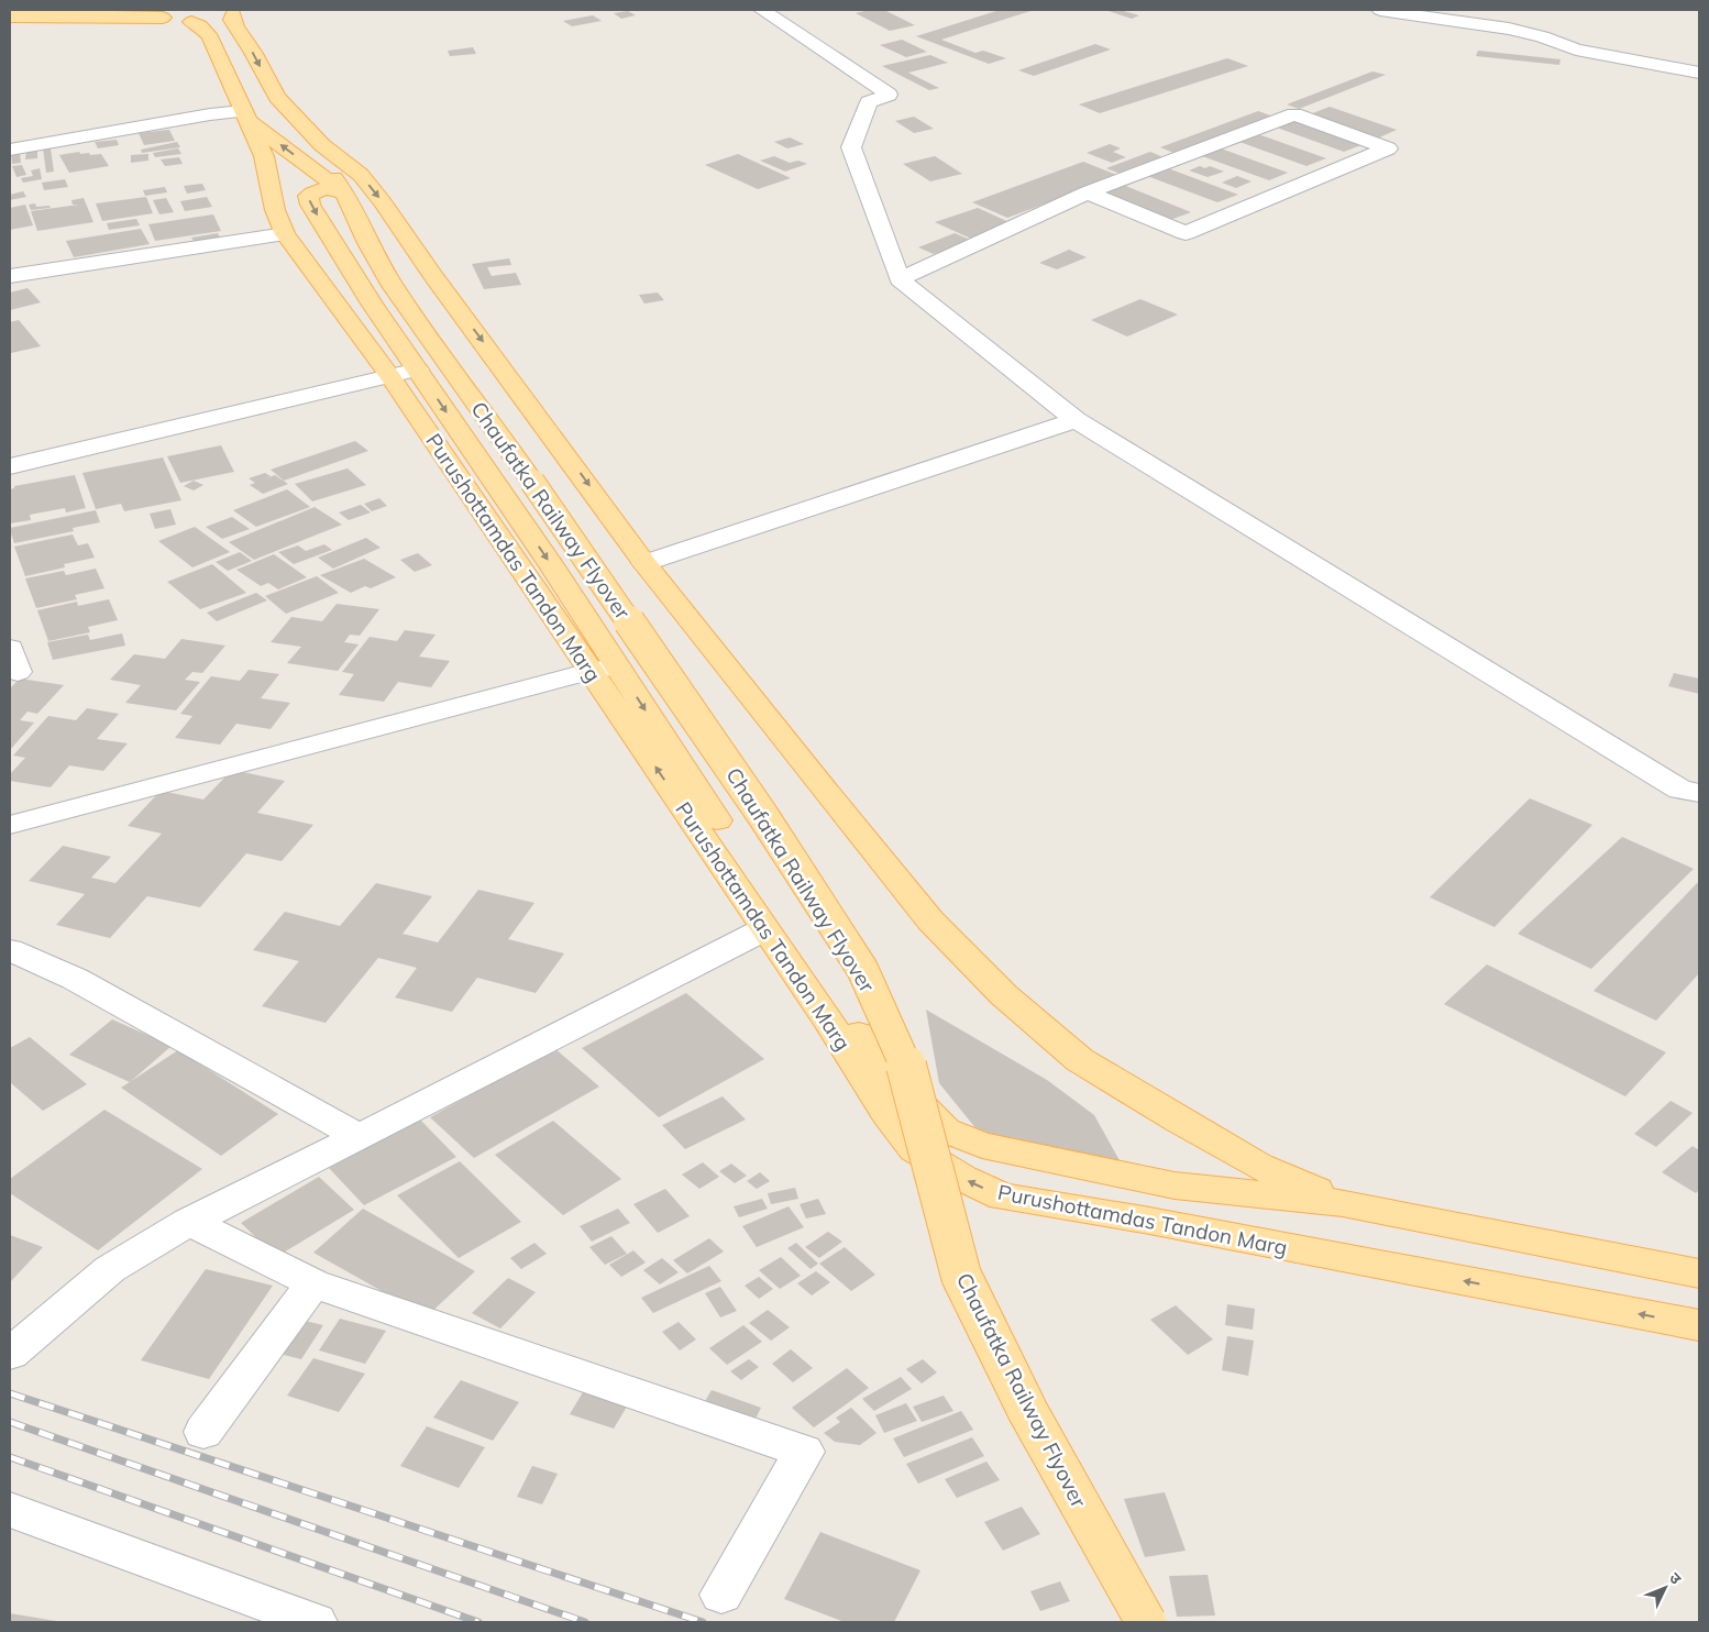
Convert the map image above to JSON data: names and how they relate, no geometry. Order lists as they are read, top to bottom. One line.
{"streets":{"main road":["Chaufatka Railway Flyover","Purushottamdas Tandon Marg"]},"north":"top right"}
